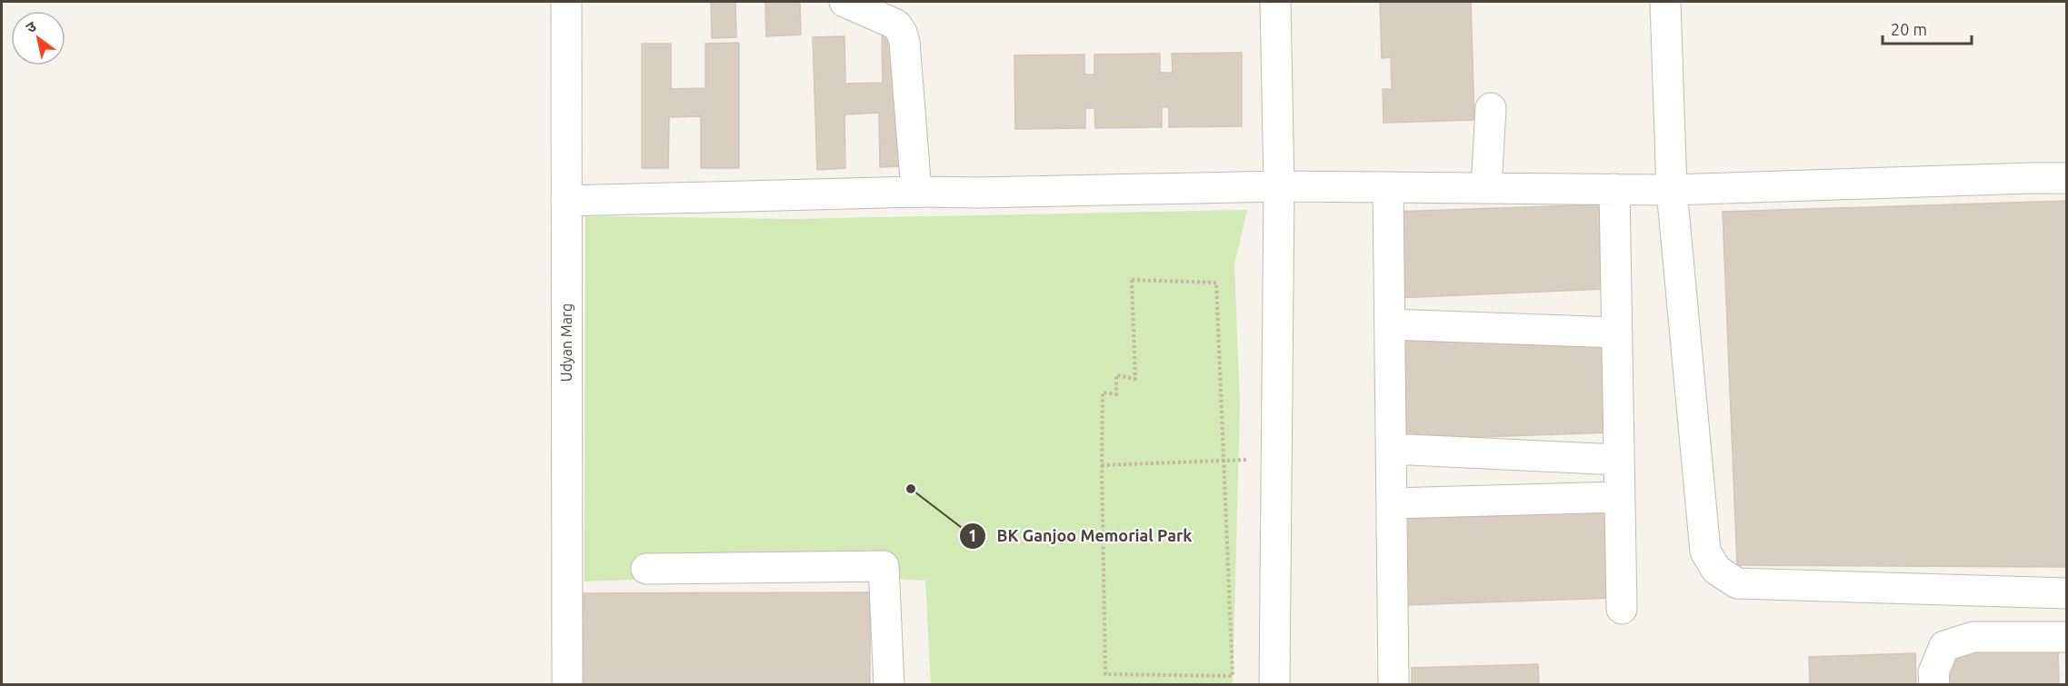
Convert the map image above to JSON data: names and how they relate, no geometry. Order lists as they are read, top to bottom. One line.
{"streets":{"street":["Udyan Marg"]},"places":["BK Ganjoo Memorial Park"],"scale_bar":"20 m","north":"top left"}
